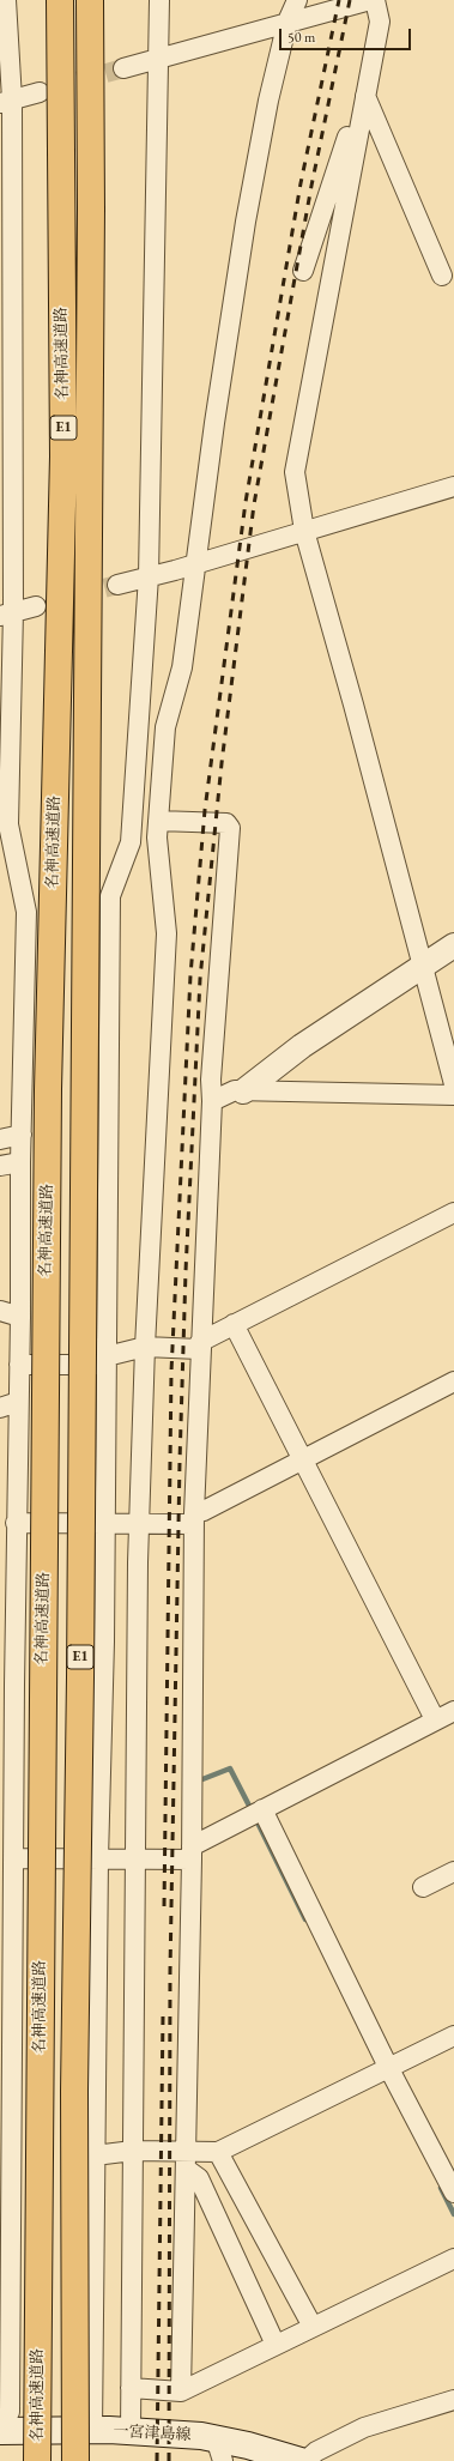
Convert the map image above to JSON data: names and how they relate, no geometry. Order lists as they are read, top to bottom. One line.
{"streets":{"highway":["名神高速道路","E1"],"main road":["一宮津島線"]},"scale_bar":"50 m"}
